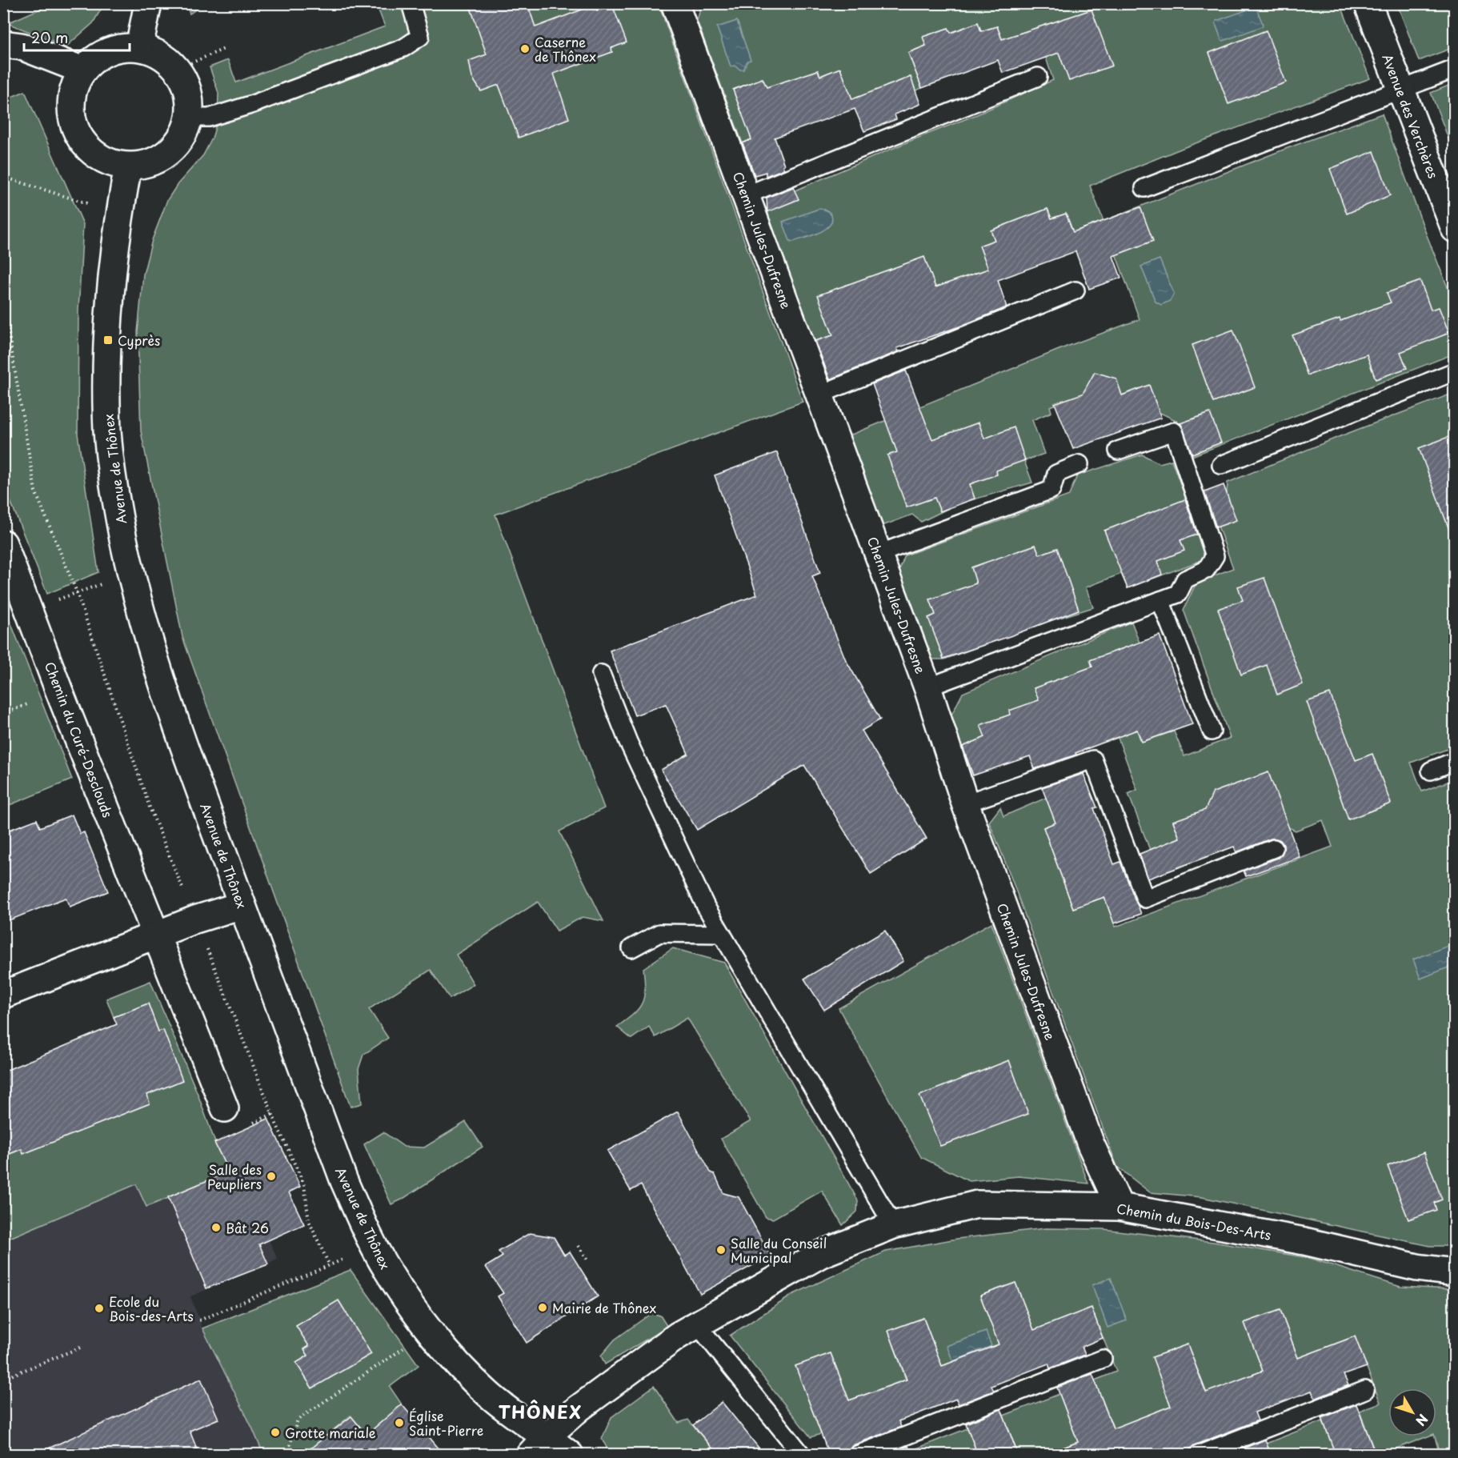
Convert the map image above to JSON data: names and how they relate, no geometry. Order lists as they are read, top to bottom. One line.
{"streets":{"street":["Avenue des Verchères","Chemin Jules-Dufresne","Avenue de Thônex","Chemin du Curé-Desclouds","Chemin du Bois-Des-Arts"]},"crossings":[["Chemin Jules-Dufresne","Chemin du Bois-Des-Arts"],["Avenue de Thônex","Chemin du Bois-Des-Arts"]],"districts":["THÔNEX"],"places":{"other":["Caserne de Thônex","Salle des Peupliers","Bât 26","Salle du Conseil Municipal","Mairie de Thônex","Ecole du Bois-des-Arts","Église Saint-Pierre","Grotte mariale"],"transit":["Cyprès"]},"scale_bar":"20 m","north":"bottom right"}
